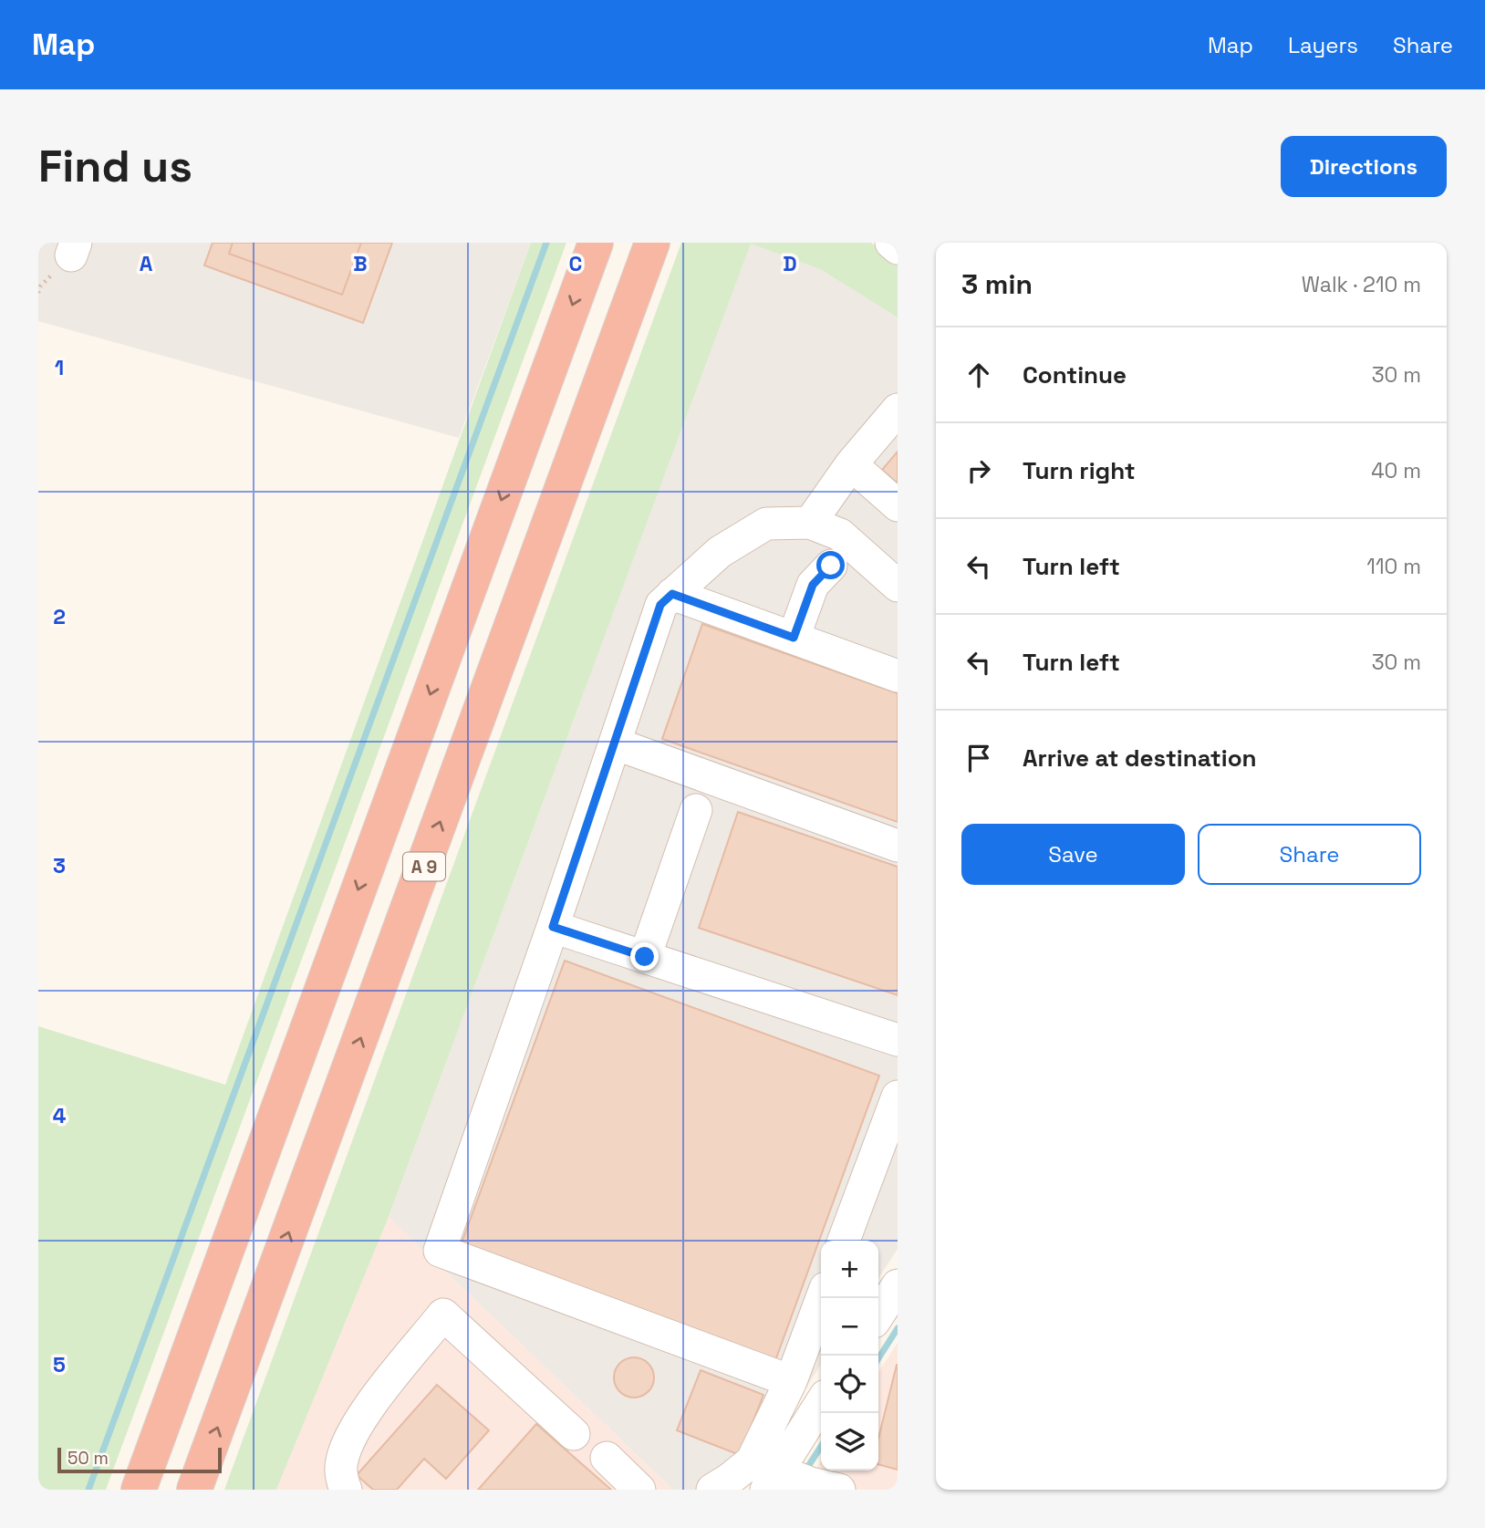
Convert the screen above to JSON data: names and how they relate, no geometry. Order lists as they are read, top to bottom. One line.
{"streets":{"highway":["A 9"]},"scale_bar":"50 m","page":{"header":"Map","nav":["Map","Layers","Share"],"buttons":["Directions",["Save","Share"]],"title":"Find us","heading":["3 min","Walk · 210 m"],"list":[["Continue","30 m"],["Turn right","40 m"],["Turn left","110 m"],["Turn left","30 m"],"Arrive at destination"],"map_buttons":["+","−"],"scale":"50 m"},"grid":{"columns":["A","B","C","D"],"rows":["1","2","3","4","5"]}}
